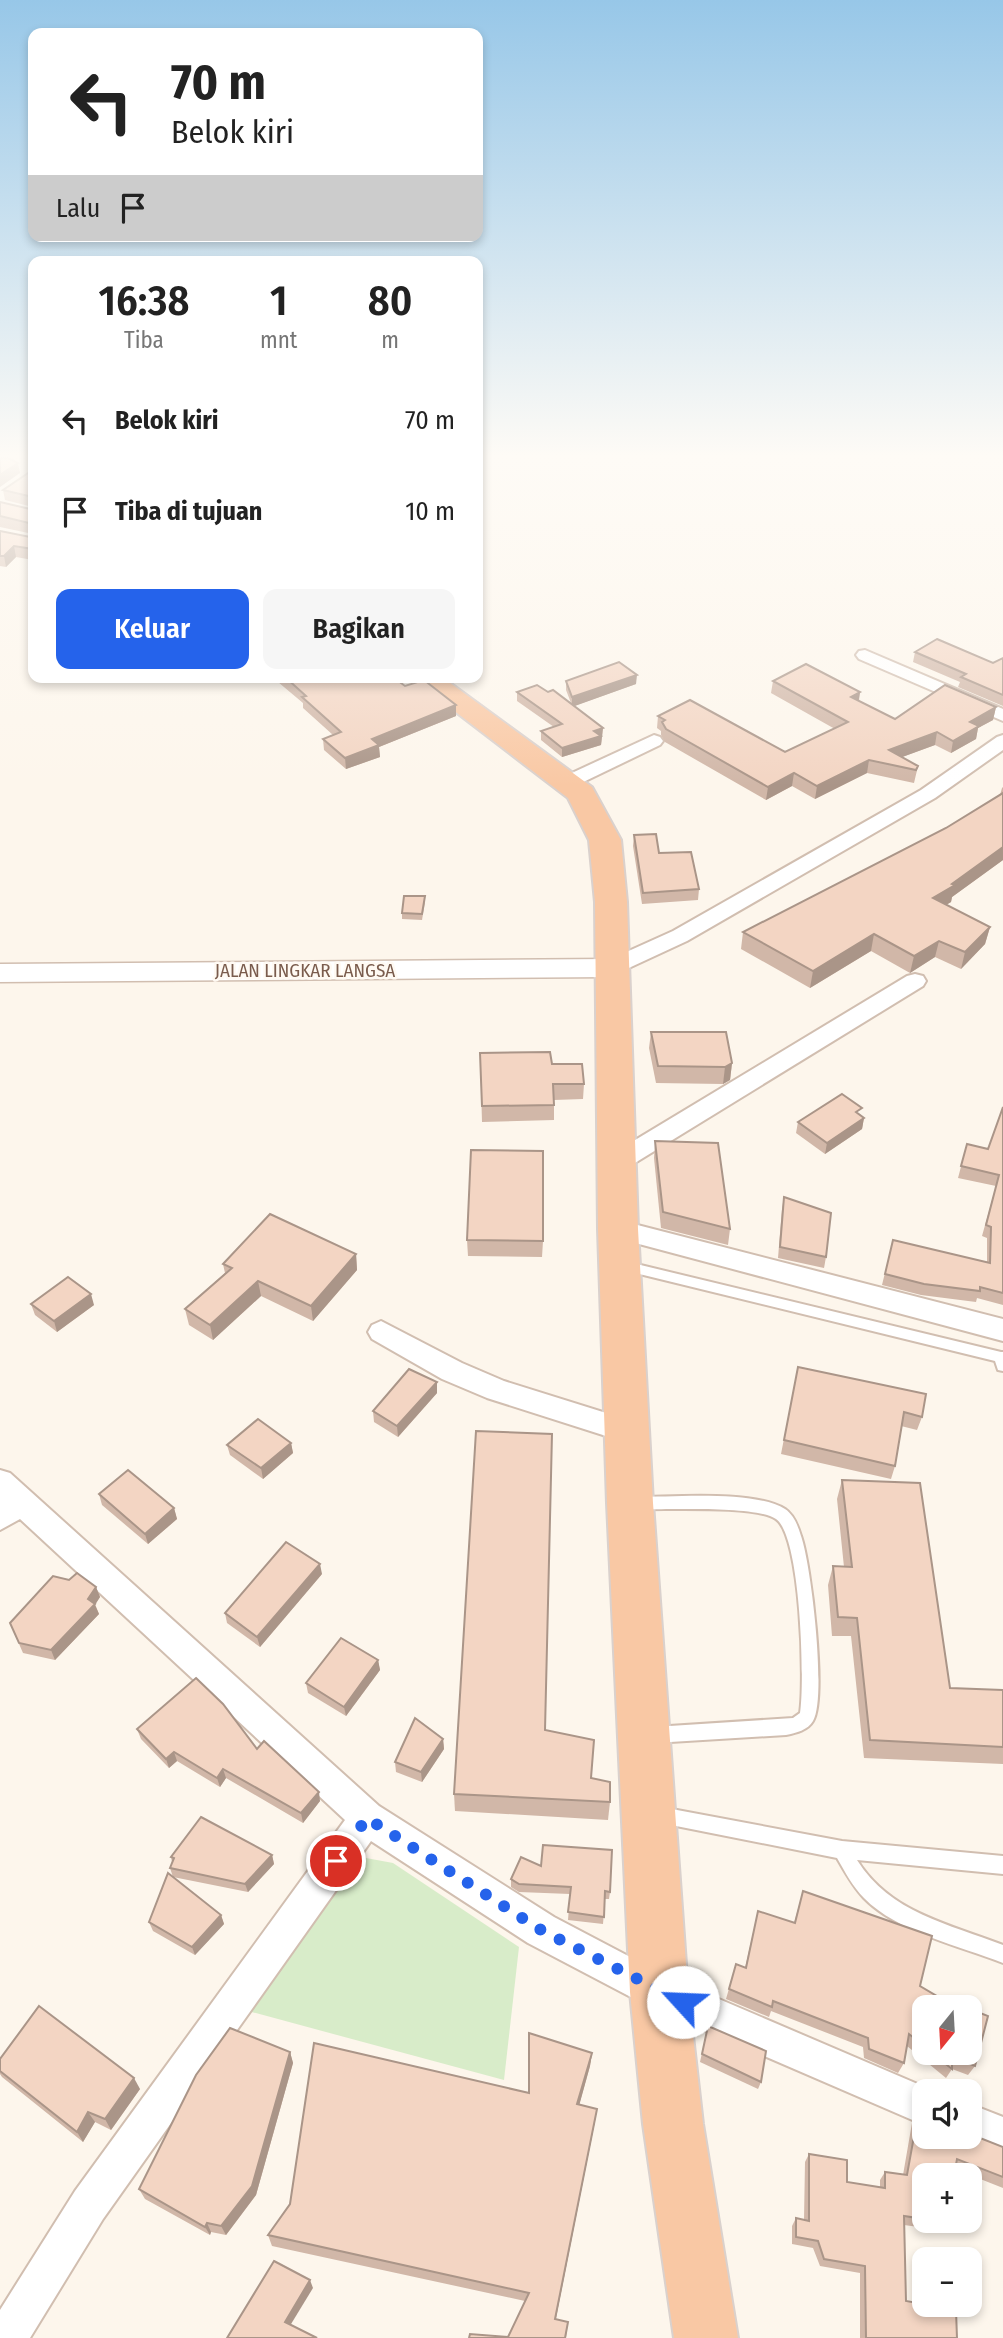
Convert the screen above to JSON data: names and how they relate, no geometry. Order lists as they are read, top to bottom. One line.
{"streets":{"street":["JALAN LINGKAR LANGSA"]},"north":"bottom","page":{"turn":["70 m","Belok kiri"],"then":"Lalu","eta":["16:38","Tiba","1","mnt","80","m"],"list":[{"name":"Belok kiri","value":"70 m"},{"name":"Tiba di tujuan","value":"10 m"}],"buttons":["Keluar","Bagikan"],"map_buttons":["+","−"]}}
